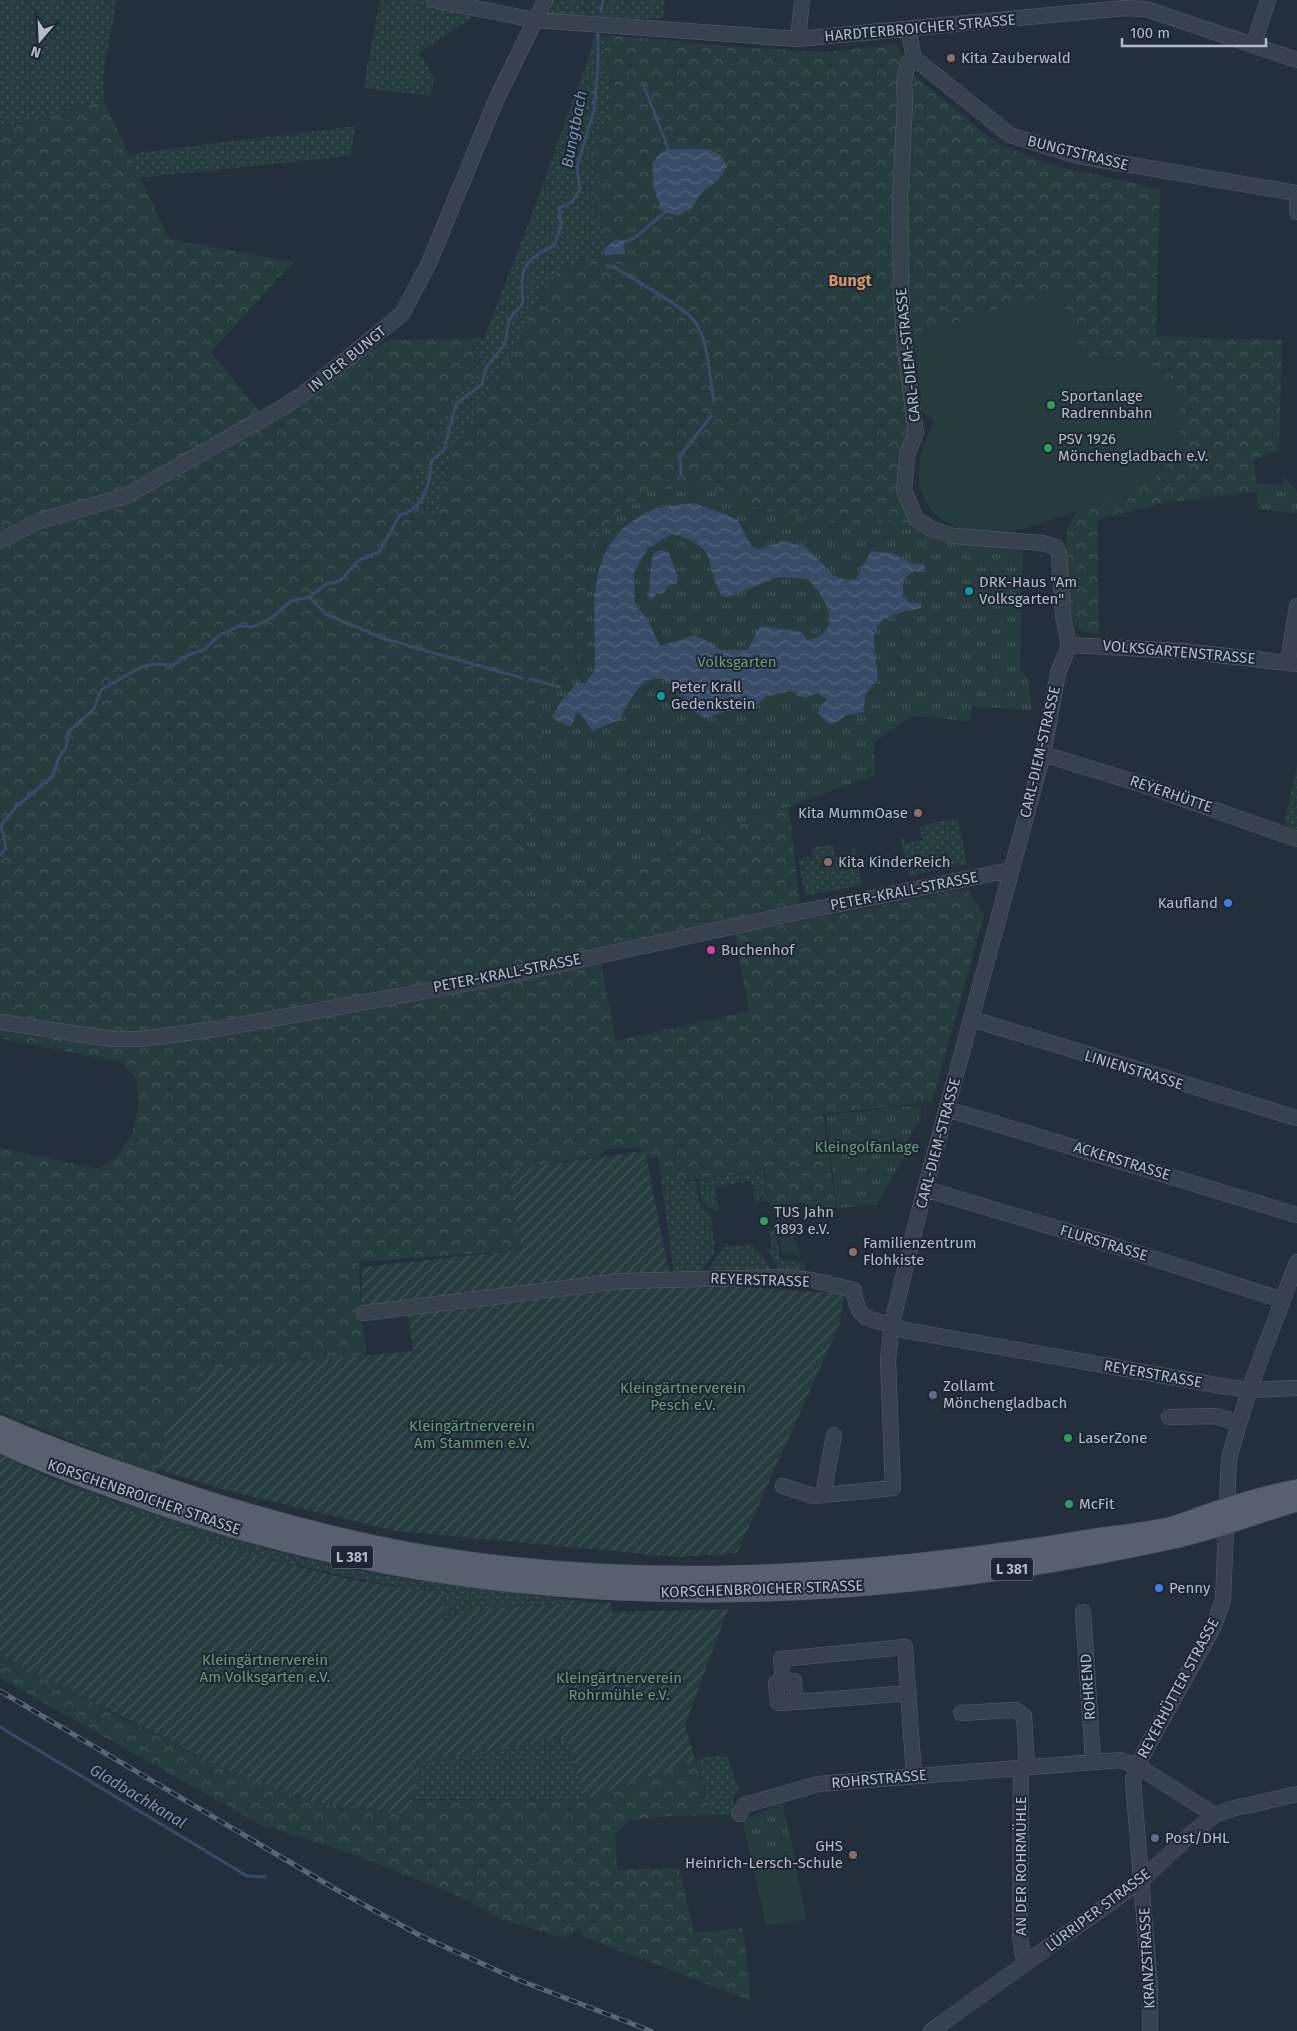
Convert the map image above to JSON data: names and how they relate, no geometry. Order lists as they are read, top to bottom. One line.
{"streets":{"main road":["KORSCHENBROICHER STRASSE","L 381"],"street":["HARDTERBROICHER STRASSE","BUNGTSTRASSE","CARL-DIEM-STRASSE","IN DER BUNGT","VOLKSGARTENSTRASSE","REYERHÜTTE","PETER-KRALL-STRASSE","LINIENSTRASSE","ACKERSTRASSE","FLURSTRASSE","REYERSTRASSE","ROHREND","REYERHÜTTER STRASSE","ROHRSTRASSE","AN DER ROHRMÜHLE","LÜRRIPER STRASSE","KRANZSTRASSE"]},"crossings":[["HARDTERBROICHER STRASSE","IN DER BUNGT"],["BUNGTSTRASSE","CARL-DIEM-STRASSE"],["CARL-DIEM-STRASSE","VOLKSGARTENSTRASSE"],["CARL-DIEM-STRASSE","REYERHÜTTE"],["CARL-DIEM-STRASSE","PETER-KRALL-STRASSE"],["CARL-DIEM-STRASSE","LINIENSTRASSE"],["CARL-DIEM-STRASSE","ACKERSTRASSE"],["CARL-DIEM-STRASSE","FLURSTRASSE"],["CARL-DIEM-STRASSE","REYERSTRASSE"],["FLURSTRASSE","REYERHÜTTER STRASSE"],["REYERSTRASSE","REYERHÜTTER STRASSE"],["KORSCHENBROICHER STRASSE","REYERHÜTTER STRASSE"],["ROHREND","ROHRSTRASSE"],["REYERHÜTTER STRASSE","ROHRSTRASSE"],["REYERHÜTTER STRASSE","KRANZSTRASSE"],["ROHRSTRASSE","AN DER ROHRMÜHLE"],["ROHRSTRASSE","LÜRRIPER STRASSE"],["ROHRSTRASSE","KRANZSTRASSE"],["AN DER ROHRMÜHLE","LÜRRIPER STRASSE"],["LÜRRIPER STRASSE","KRANZSTRASSE"]],"districts":["Bungt"],"water":["Bungtbach","Gladbachkanal"],"parks":["Volksgarten","Kleingolfanlage","Kleingärtnerverein Pesch e.V.","Kleingärtnerverein Am Stammen e.V.","Kleingärtnerverein Am Volksgarten e.V.","Kleingärtnerverein Rohrmühle e.V."],"places":["Kita Zauberwald","Sportanlage Radrennbahn","PSV 1926 Mönchengladbach e.V.","DRK-Haus \"Am Volksgarten\"","Peter Krall Gedenkstein","Kita MummOase","Kita KinderReich","Kaufland","Buchenhof","TUS Jahn 1893 e.V.","Familienzentrum Flohkiste","Zollamt Mönchengladbach","LaserZone","McFit","Penny","Post/DHL","GHS Heinrich-Lersch-Schule"],"scale_bar":"100 m","north":"bottom"}
